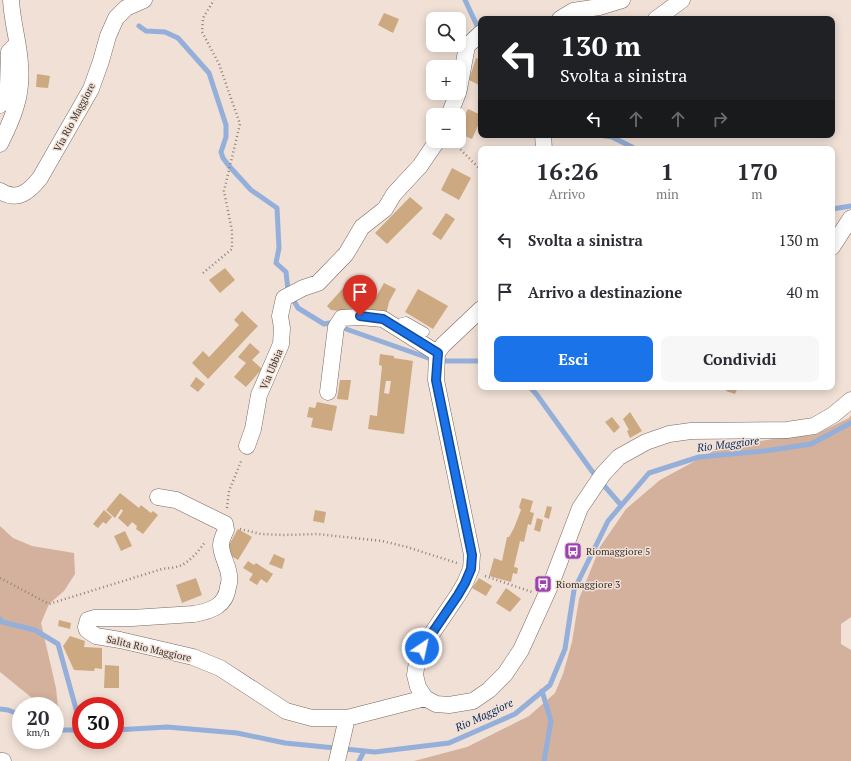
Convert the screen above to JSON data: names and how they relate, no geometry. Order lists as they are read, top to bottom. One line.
{"streets":{"street":["Via Rio Maggiore","Via Ubbia","Salita Rio Maggiore"]},"water":["Rio Maggiore"],"places":{"bus stop":["Riomaggiore 5","Riomaggiore 3"]},"page":{"map_buttons":["+","−"],"turn":["130 m","Svolta a sinistra"],"eta":["16:26","Arrivo","1","min","170","m"],"list":[{"name":"Svolta a sinistra","value":"130 m"},{"name":"Arrivo a destinazione","value":"40 m"}],"buttons":["Esci","Condividi"],"speed":"20 km/h","limit":"30"}}
